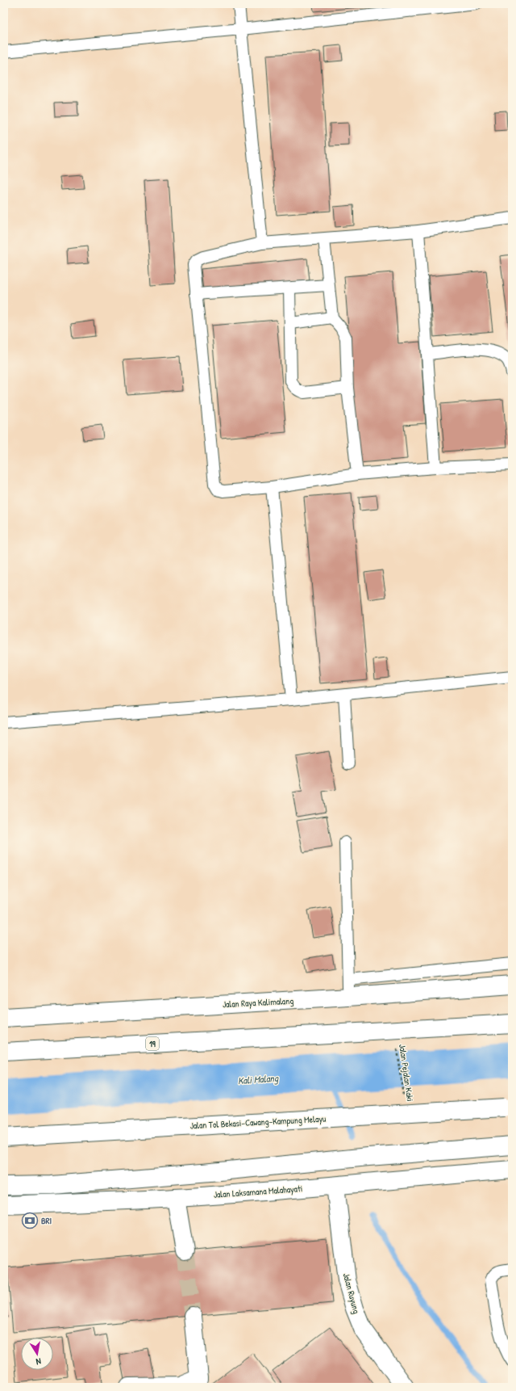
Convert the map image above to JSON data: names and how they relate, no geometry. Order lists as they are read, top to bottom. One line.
{"streets":{"main road":["Jalan Raya Kalimalang","19","Jalan Tol Bekasi–Cawang–Kampung Melayu","Jalan Laksamana Malahayati","Jalan Ruyung"],"path":["Jalan Pejalan Kaki"]},"crossings":[["Jalan Laksamana Malahayati","Jalan Ruyung"]],"water":["Kali Malang"],"places":{"bank":["BRI"]},"north":"bottom"}
